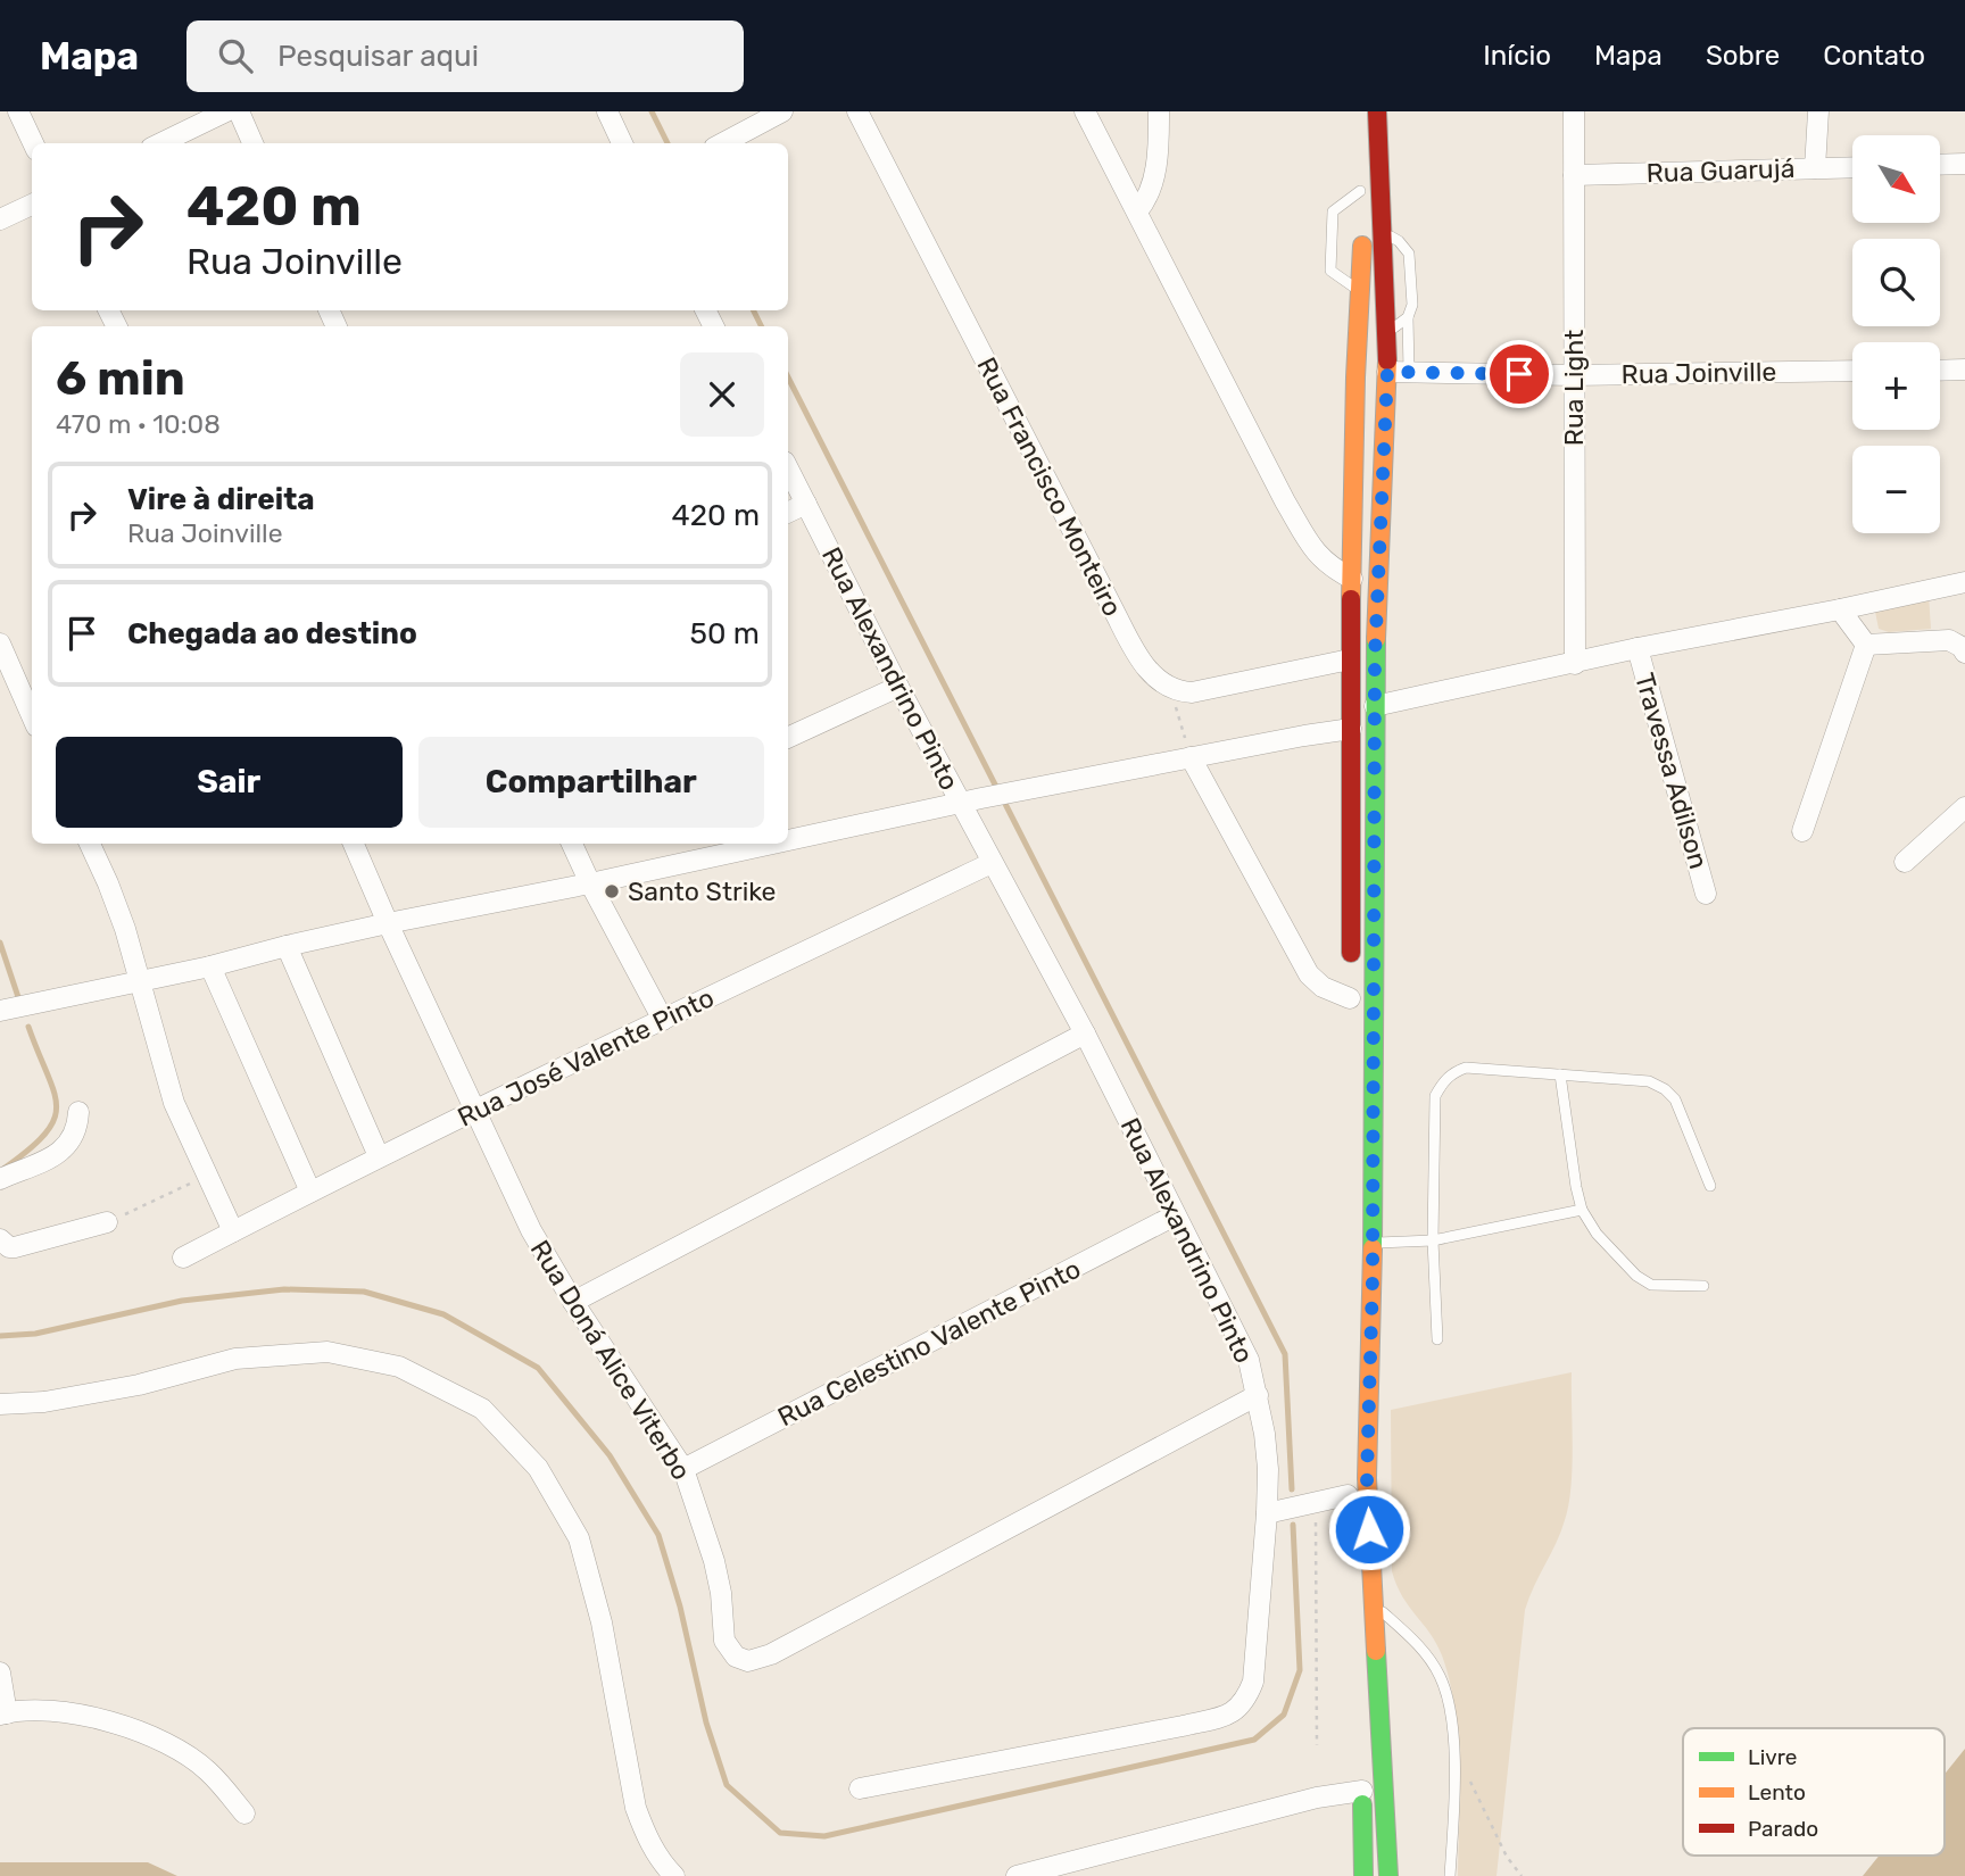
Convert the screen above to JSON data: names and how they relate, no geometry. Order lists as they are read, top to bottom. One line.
{"streets":{"street":["Rua Guarujá","Rua Joinville","Rua Light","Rua Francisco Monteiro","Rua Alexandrino Pinto","Travessa Adilson","Rua José Valente Pinto","Rua Celestino Valente Pinto","Rua Doná Alice Viterbo"]},"crossings":[["Rua Guarujá","Rua Light"],["Rua Joinville","Rua Light"],["Rua Alexandrino Pinto","Rua José Valente Pinto"],["Rua Alexandrino Pinto","Rua Celestino Valente Pinto"],["Rua Alexandrino Pinto","Rua Doná Alice Viterbo"],["Rua José Valente Pinto","Rua Doná Alice Viterbo"],["Rua Celestino Valente Pinto","Rua Doná Alice Viterbo"]],"places":["Santo Strike"],"legend":["Livre","Lento","Parado"],"north":"bottom right","page":{"header":"Mapa","search":"Pesquisar aqui","nav":["Início","Mapa","Sobre","Contato"],"map_buttons":["+","−"],"turn":["420 m","Rua Joinville"],"heading":["6 min","470 m · 10:08"],"list":[{"name":"Vire à direita","note":"Rua Joinville","value":"420 m"},{"name":"Chegada ao destino","value":"50 m"}],"buttons":["Sair","Compartilhar"]}}
